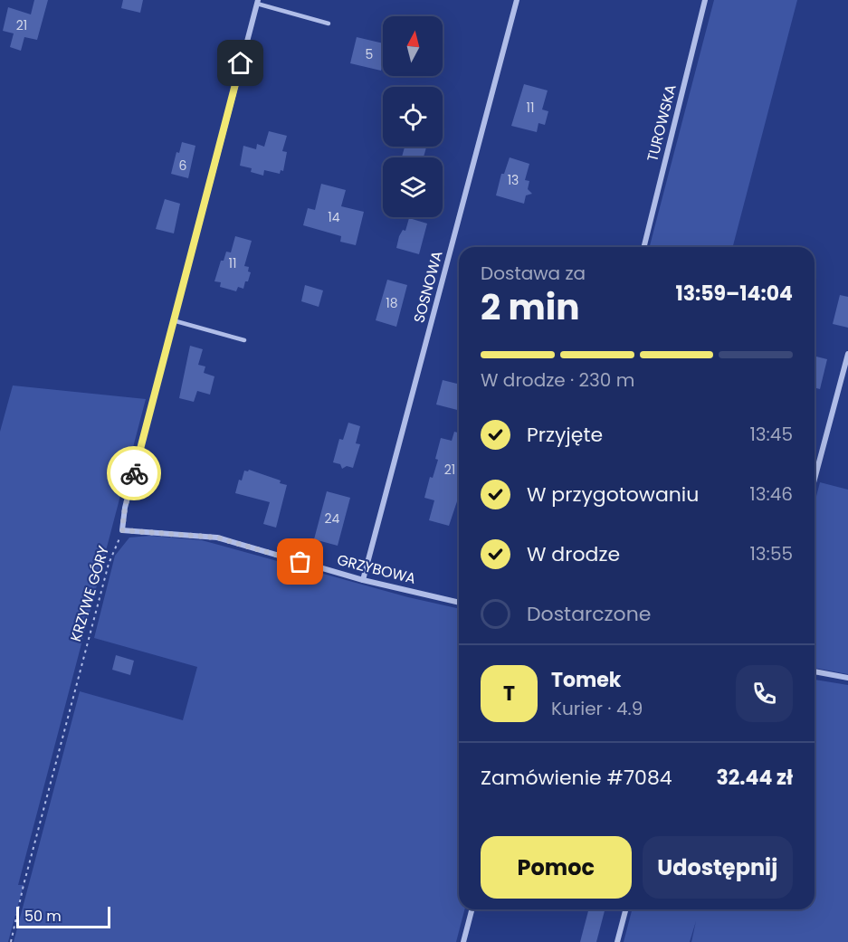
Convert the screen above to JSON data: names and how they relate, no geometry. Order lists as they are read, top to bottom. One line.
{"streets":{"street":["TUROWSKA","SOSNOWA","GRZYBOWA","KRZYWE GÓRY"]},"crossings":[["SOSNOWA","GRZYBOWA"],["GRZYBOWA","KRZYWE GÓRY"]],"house_numbers":["21","5","11","6","13","14","11","18","21","24"],"scale_bar":"50 m","north":"top","page":{"heading":["2 min","Dostawa za","13:59–14:04"],"panel":["Tomek","Kurier · 4.9","Zamówienie #7084","32.44 zł"],"bar":"W drodze · 230 m","list":[["Przyjęte","13:45"],["W przygotowaniu","13:46"],["W drodze","13:55"],"Dostarczone"],"round":"T","buttons":["Pomoc","Udostępnij"],"scale":"50 m"}}
